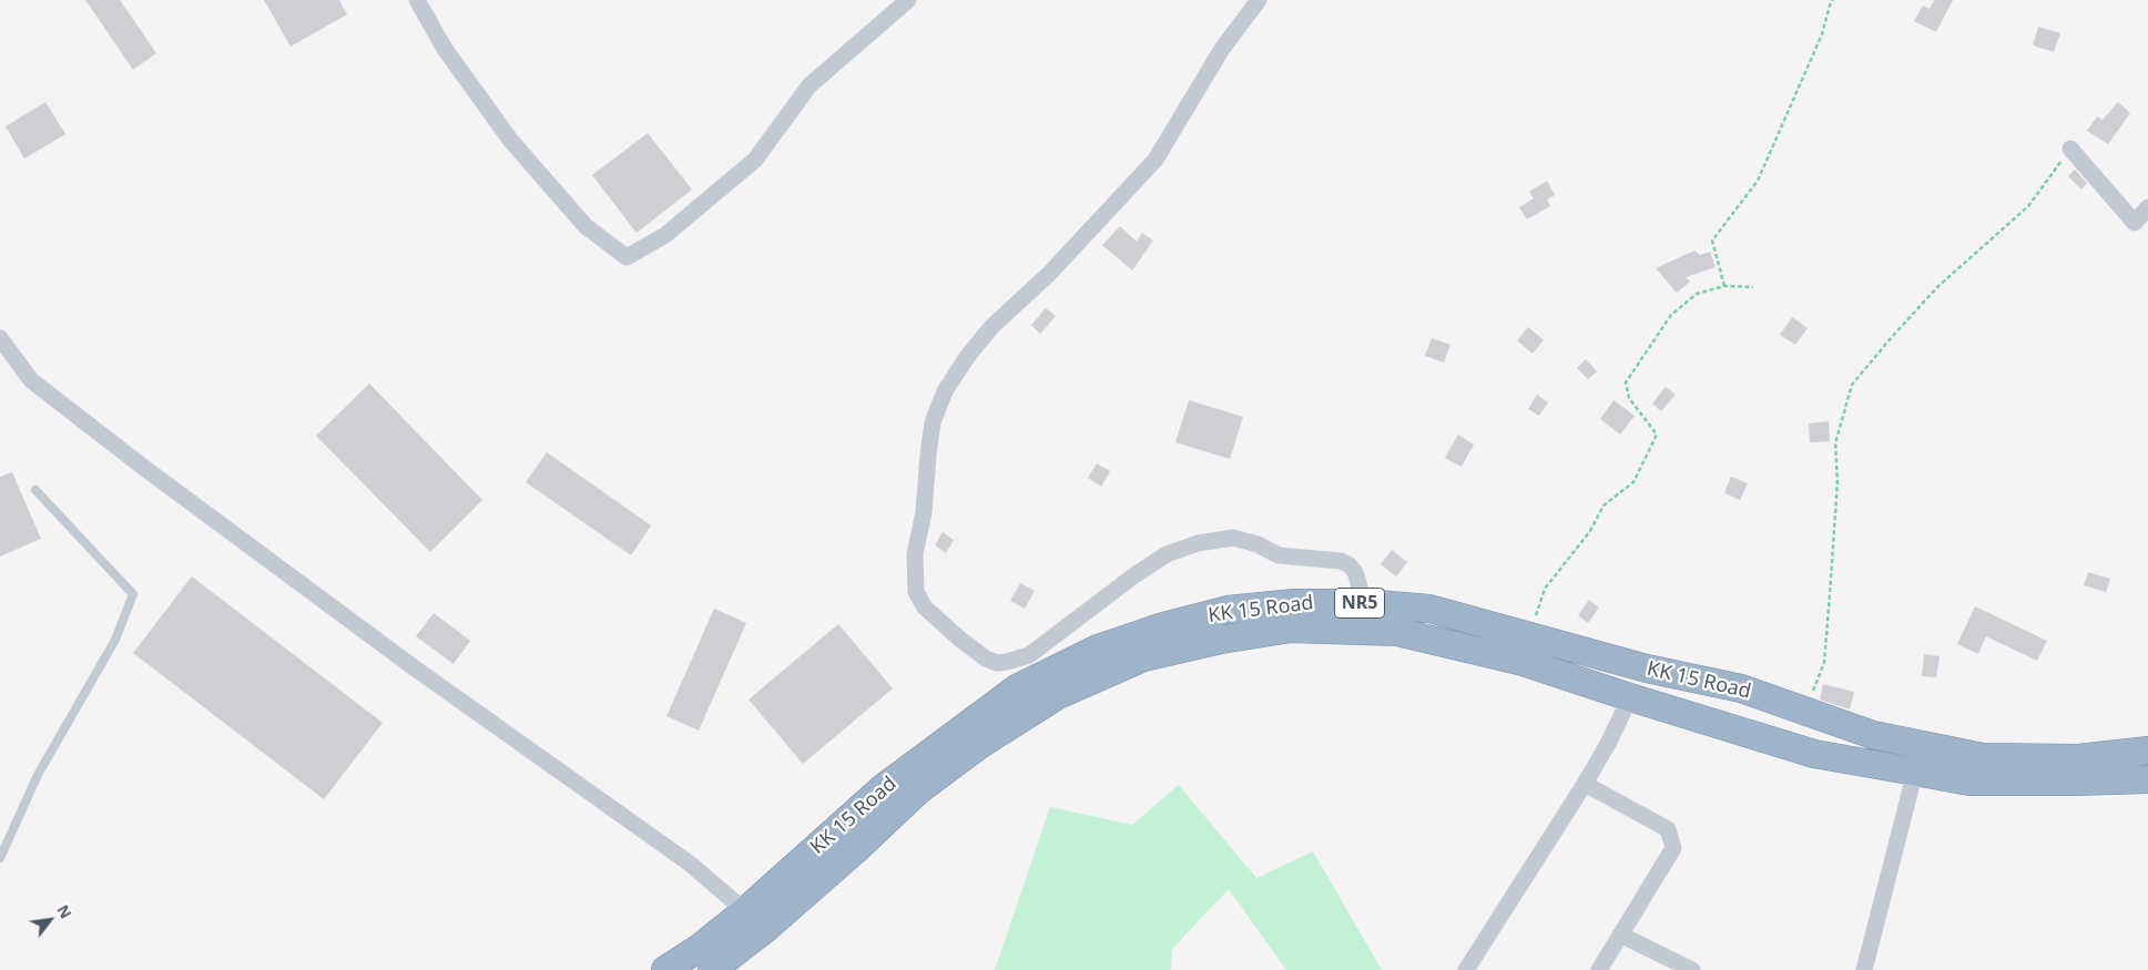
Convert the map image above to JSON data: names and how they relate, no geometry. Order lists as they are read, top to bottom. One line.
{"streets":{"highway":["NR5","KK 15 Road"]},"north":"top right"}
